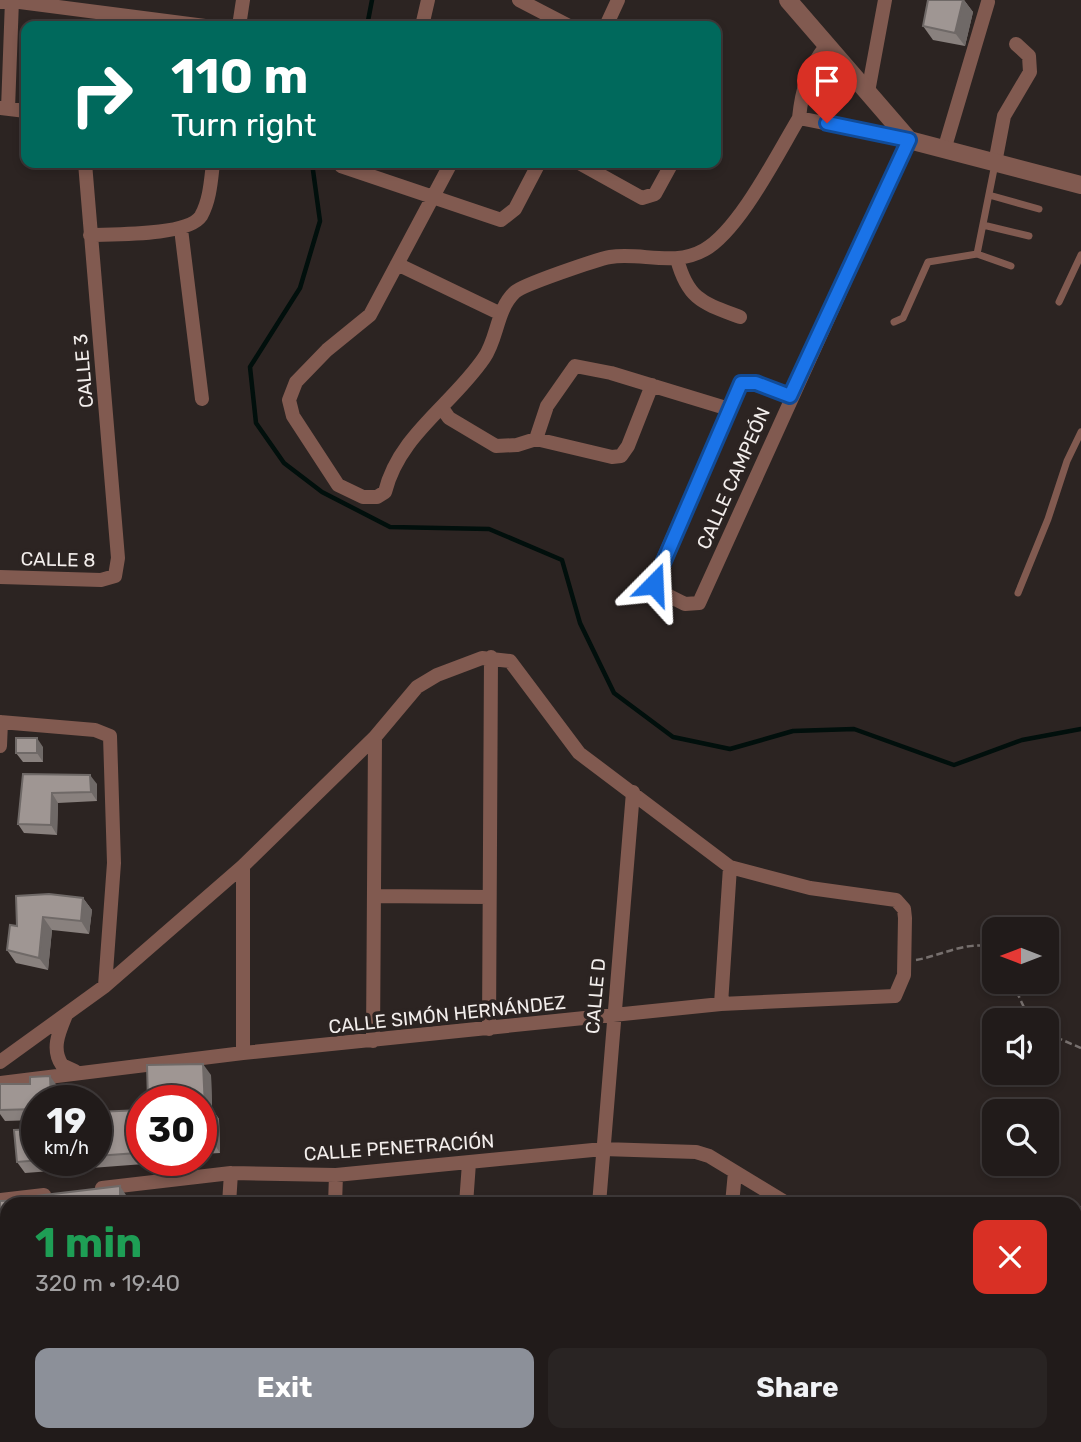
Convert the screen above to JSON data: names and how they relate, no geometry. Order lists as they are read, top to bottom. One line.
{"streets":{"street":["CALLE 3","CALLE CAMPEÓN","CALLE 8","CALLE D","CALLE SIMÓN HERNÁNDEZ","CALLE PENETRACIÓN"]},"crossings":[["CALLE 3","CALLE 8"],["CALLE D","CALLE SIMÓN HERNÁNDEZ"],["CALLE D","CALLE PENETRACIÓN"]],"north":"left","page":{"turn":["110 m","Turn right"],"speed":"19 km/h","limit":"30","heading":["1 min","320 m · 19:40"],"buttons":["Exit","Share"]}}
